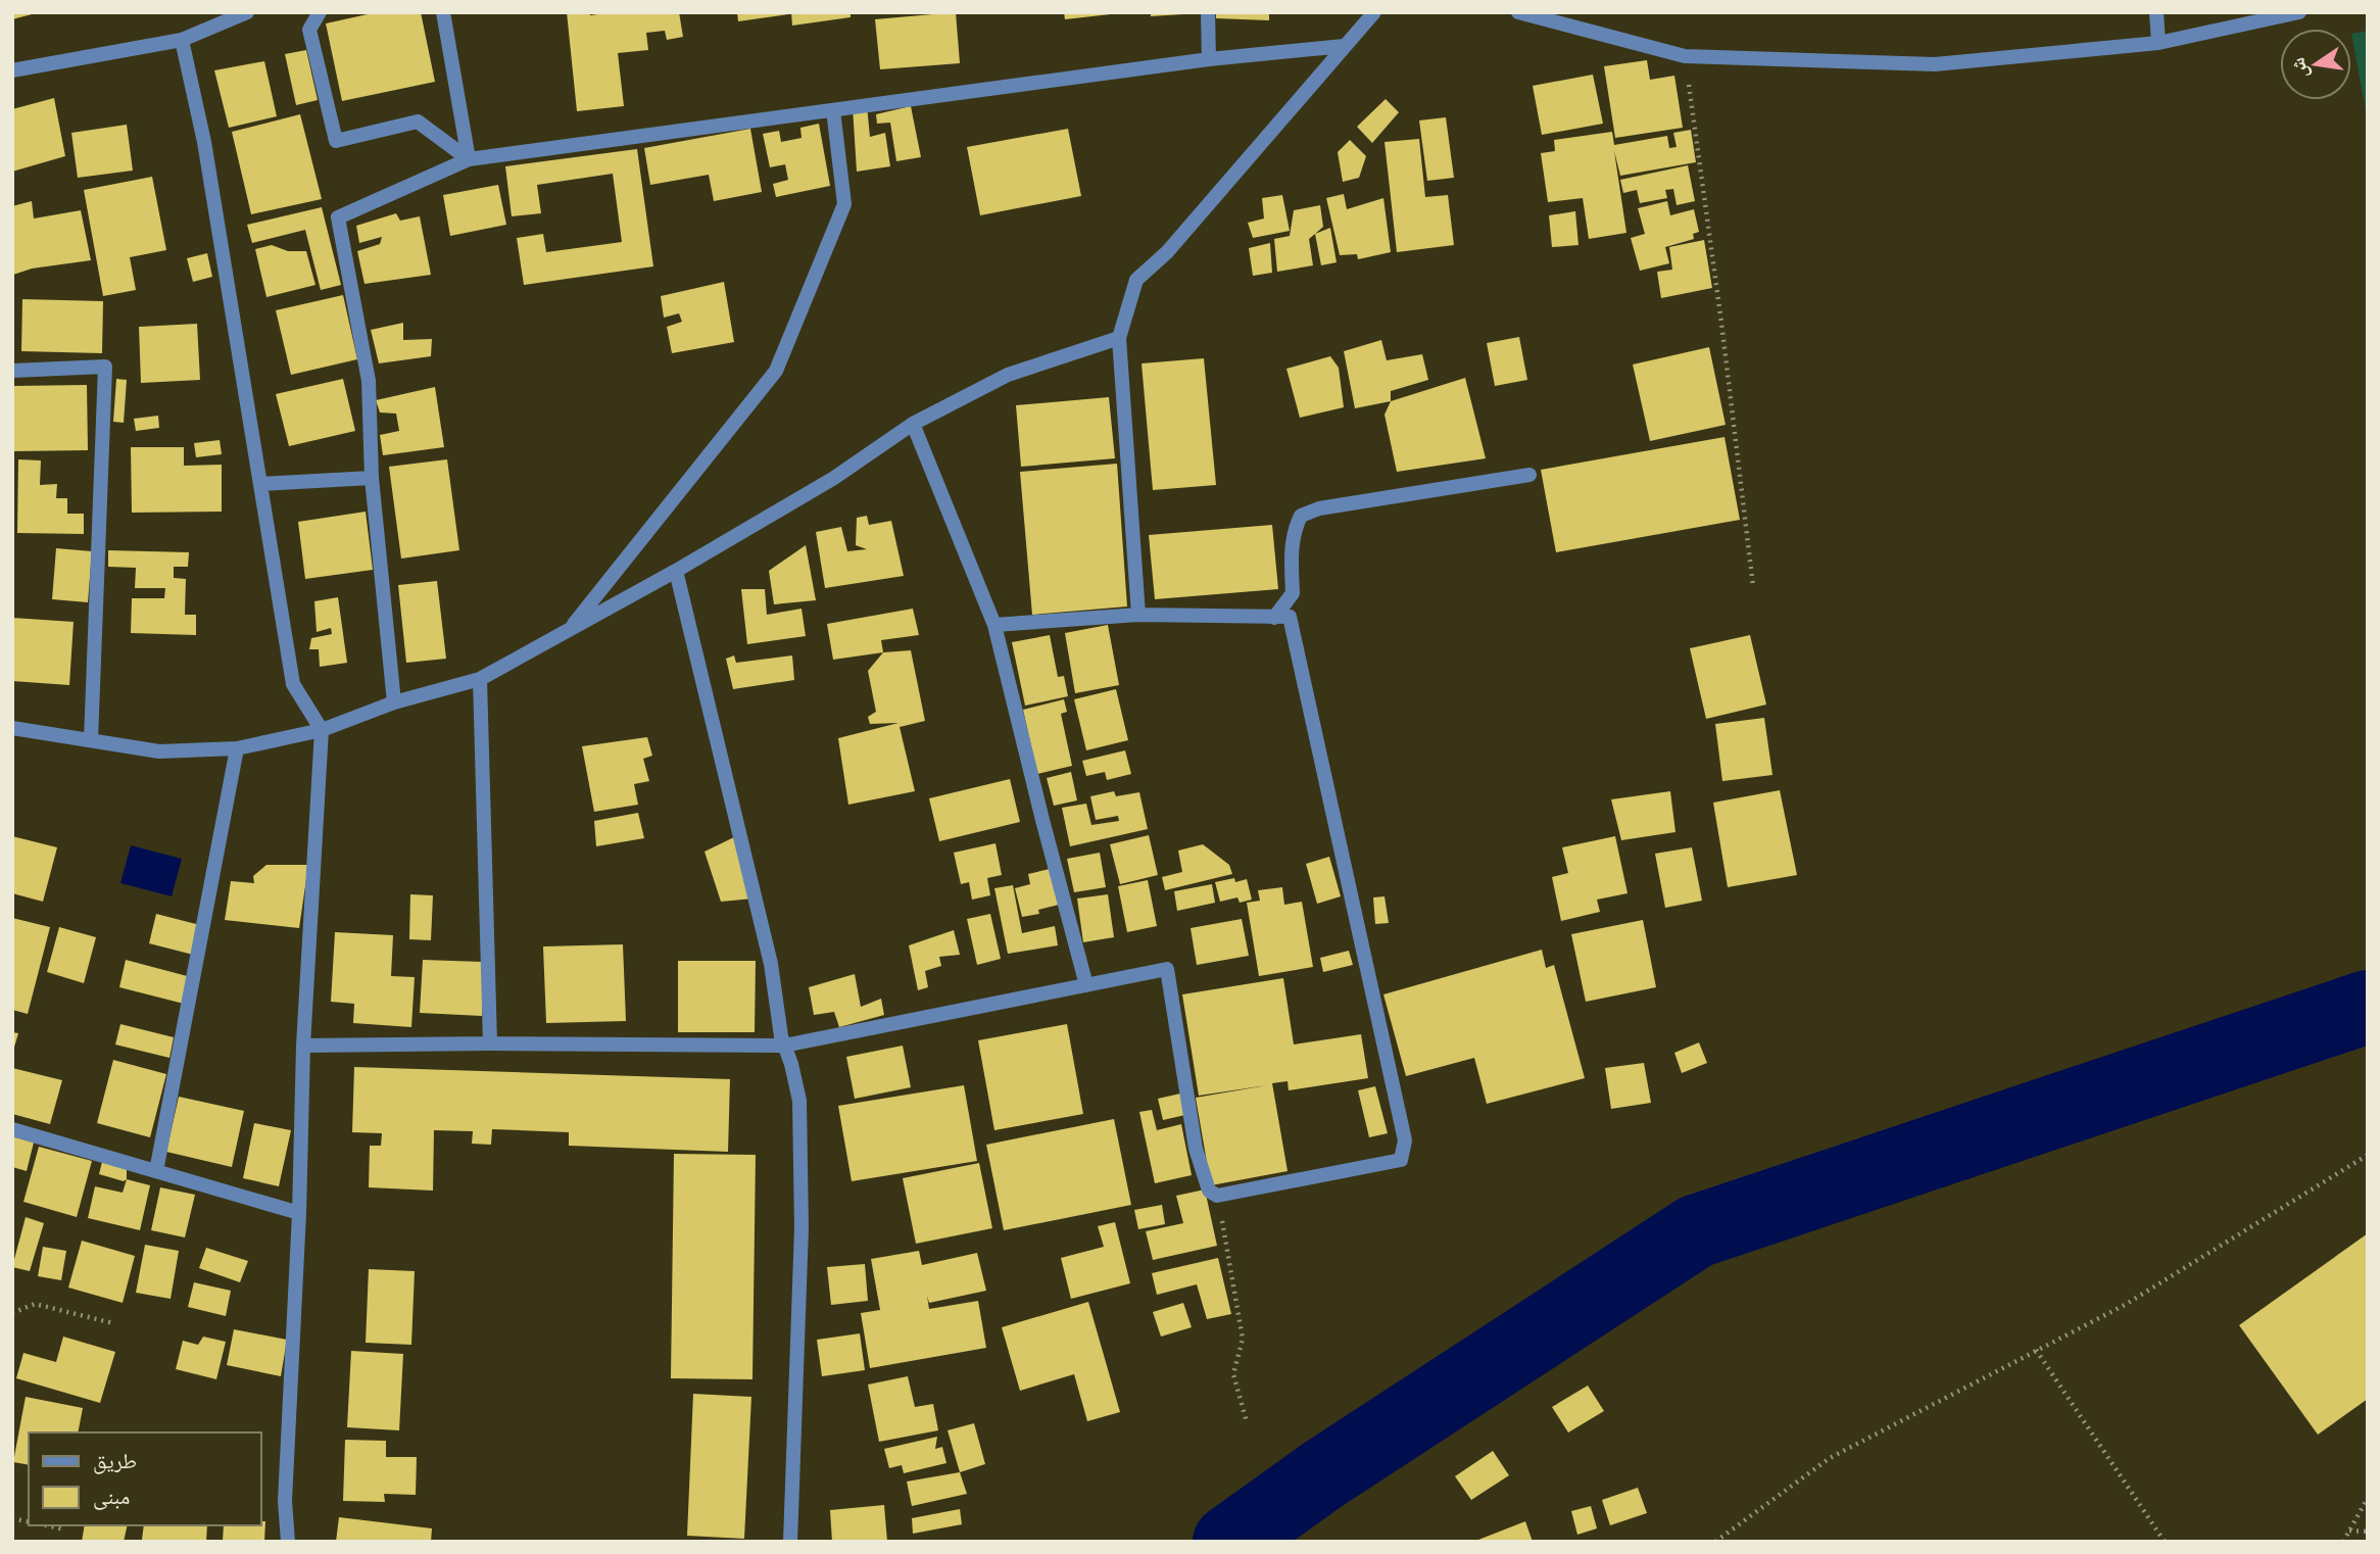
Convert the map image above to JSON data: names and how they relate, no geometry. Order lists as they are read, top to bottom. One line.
{"legend":["طريق","مبنى"],"north":"left"}
